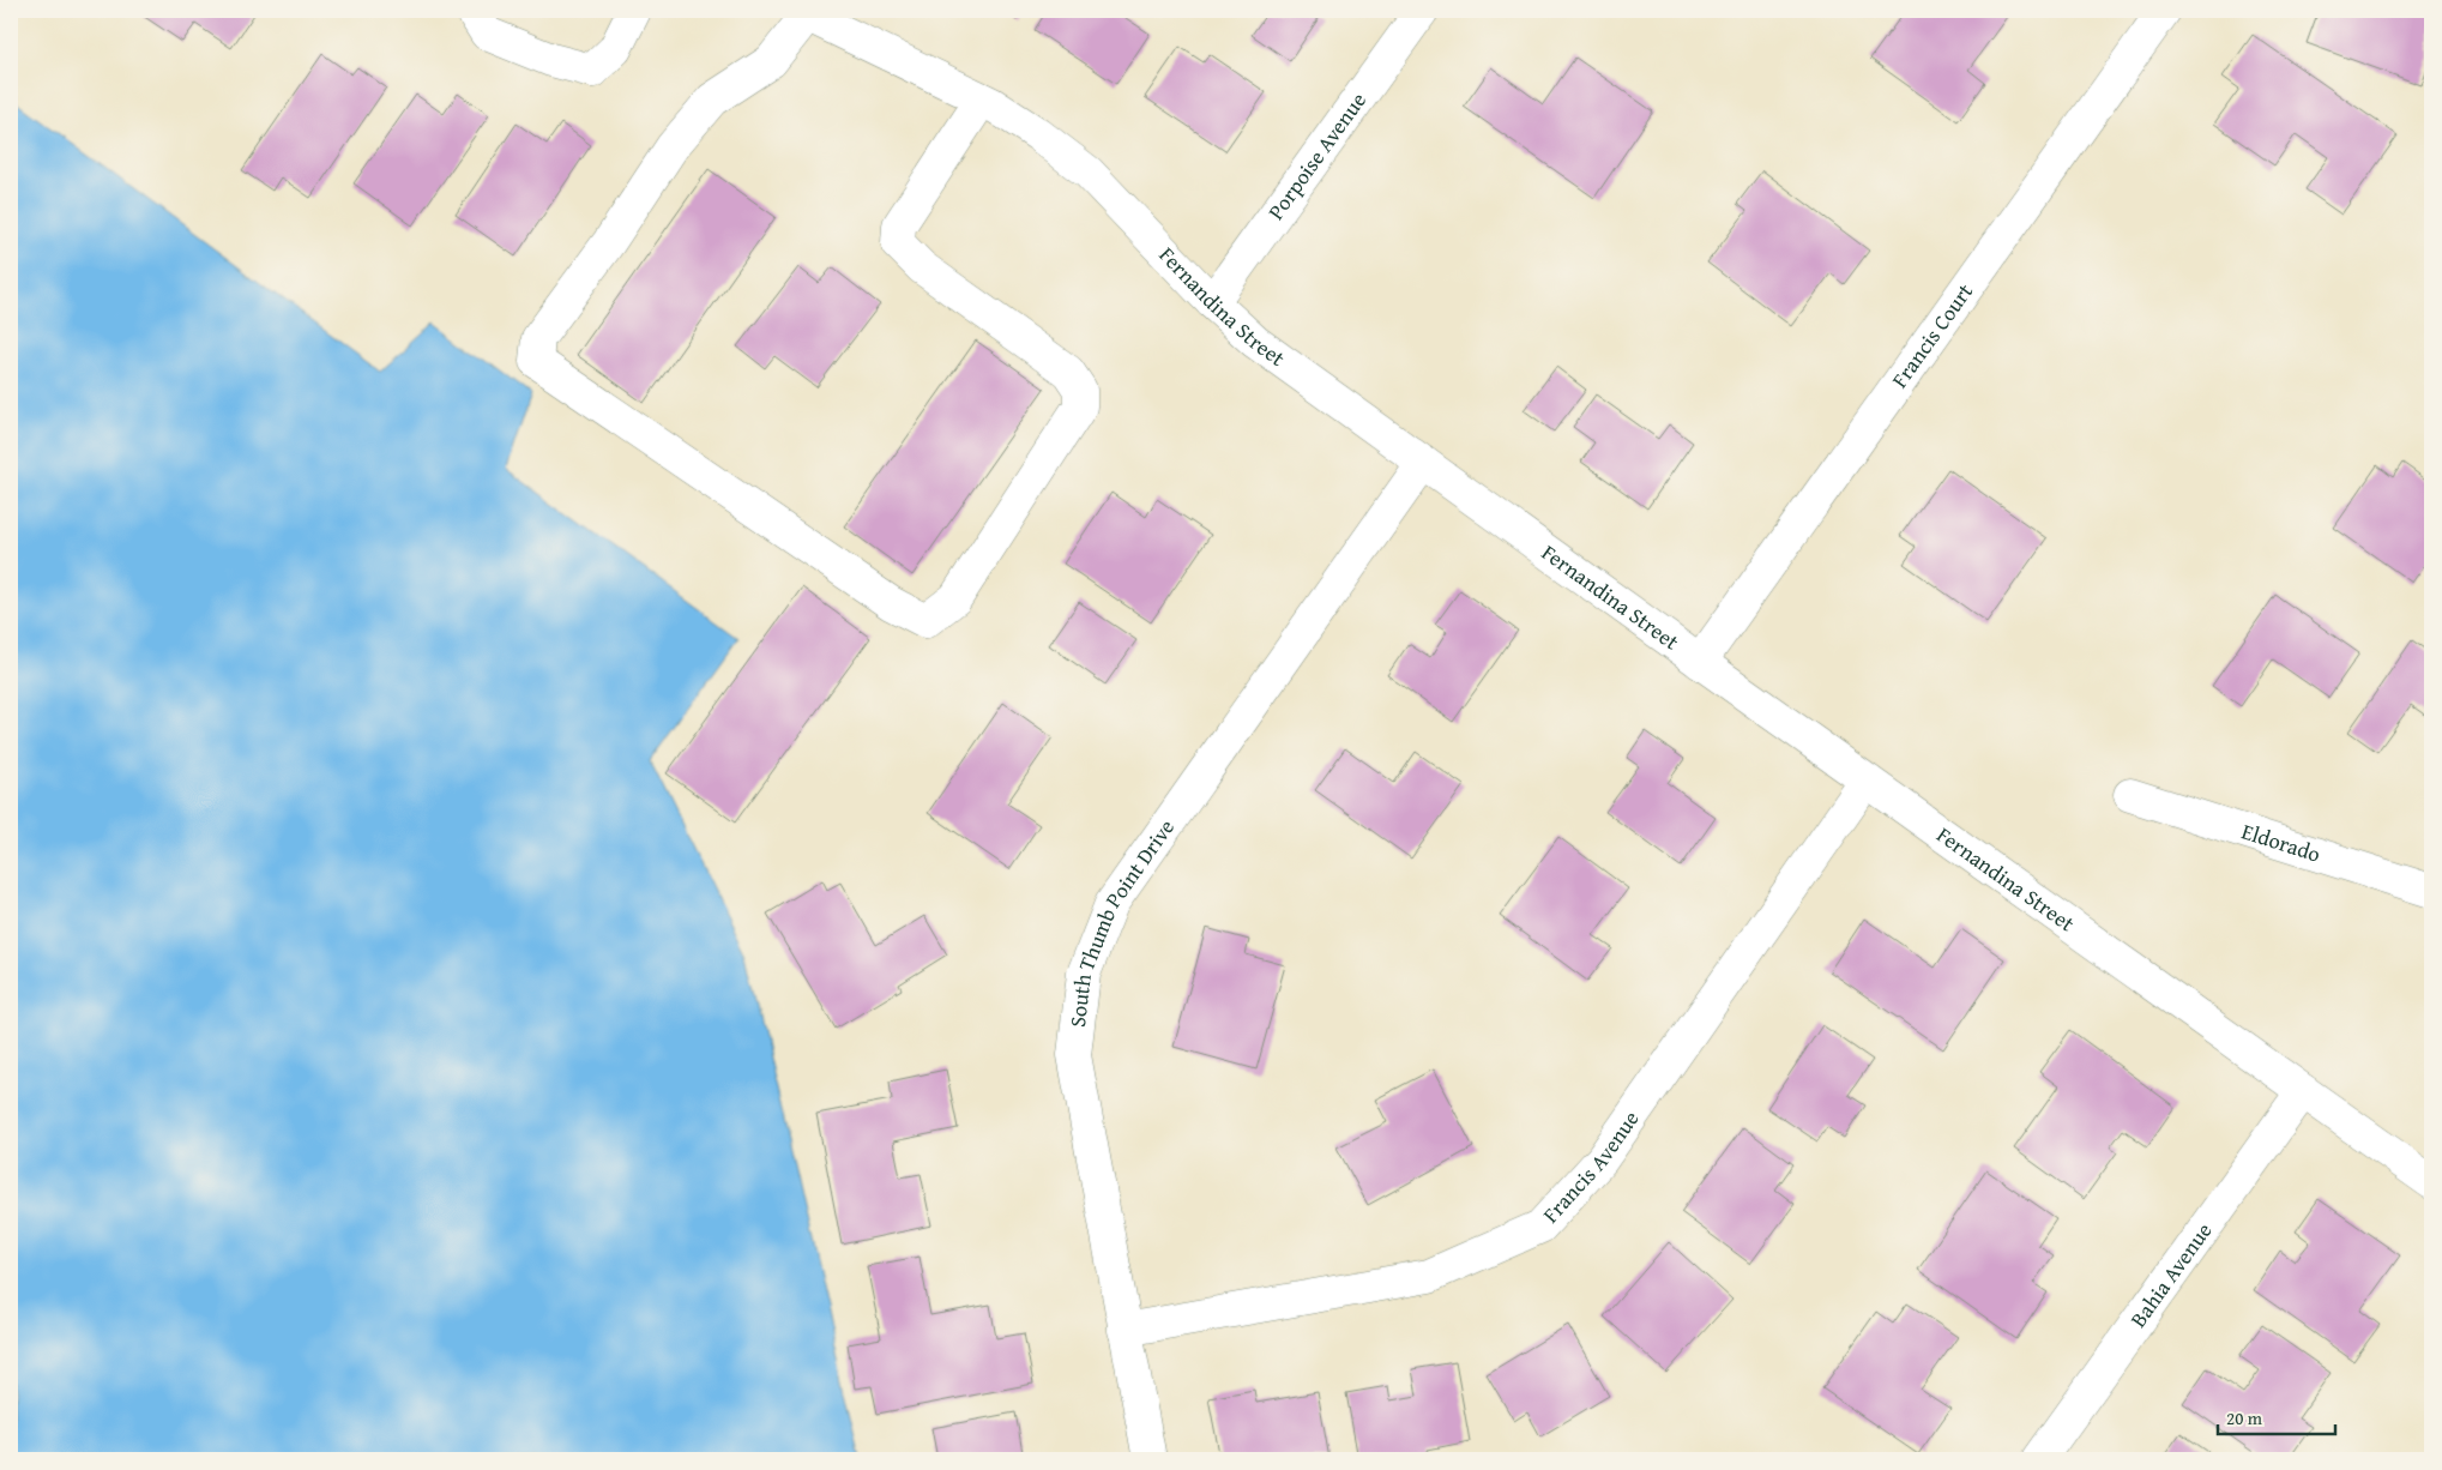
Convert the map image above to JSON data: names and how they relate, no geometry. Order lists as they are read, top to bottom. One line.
{"streets":{"street":["Porpoise Avenue","Fernandina Street","Francis Court","Eldorado","South Thumb Point Drive","Francis Avenue","Bahia Avenue"]},"crossings":[["Porpoise Avenue","Fernandina Street"],["Fernandina Street","Francis Court"],["Fernandina Street","South Thumb Point Drive"],["Fernandina Street","Francis Avenue"],["Fernandina Street","Bahia Avenue"],["South Thumb Point Drive","Francis Avenue"]],"scale_bar":"20 m"}
